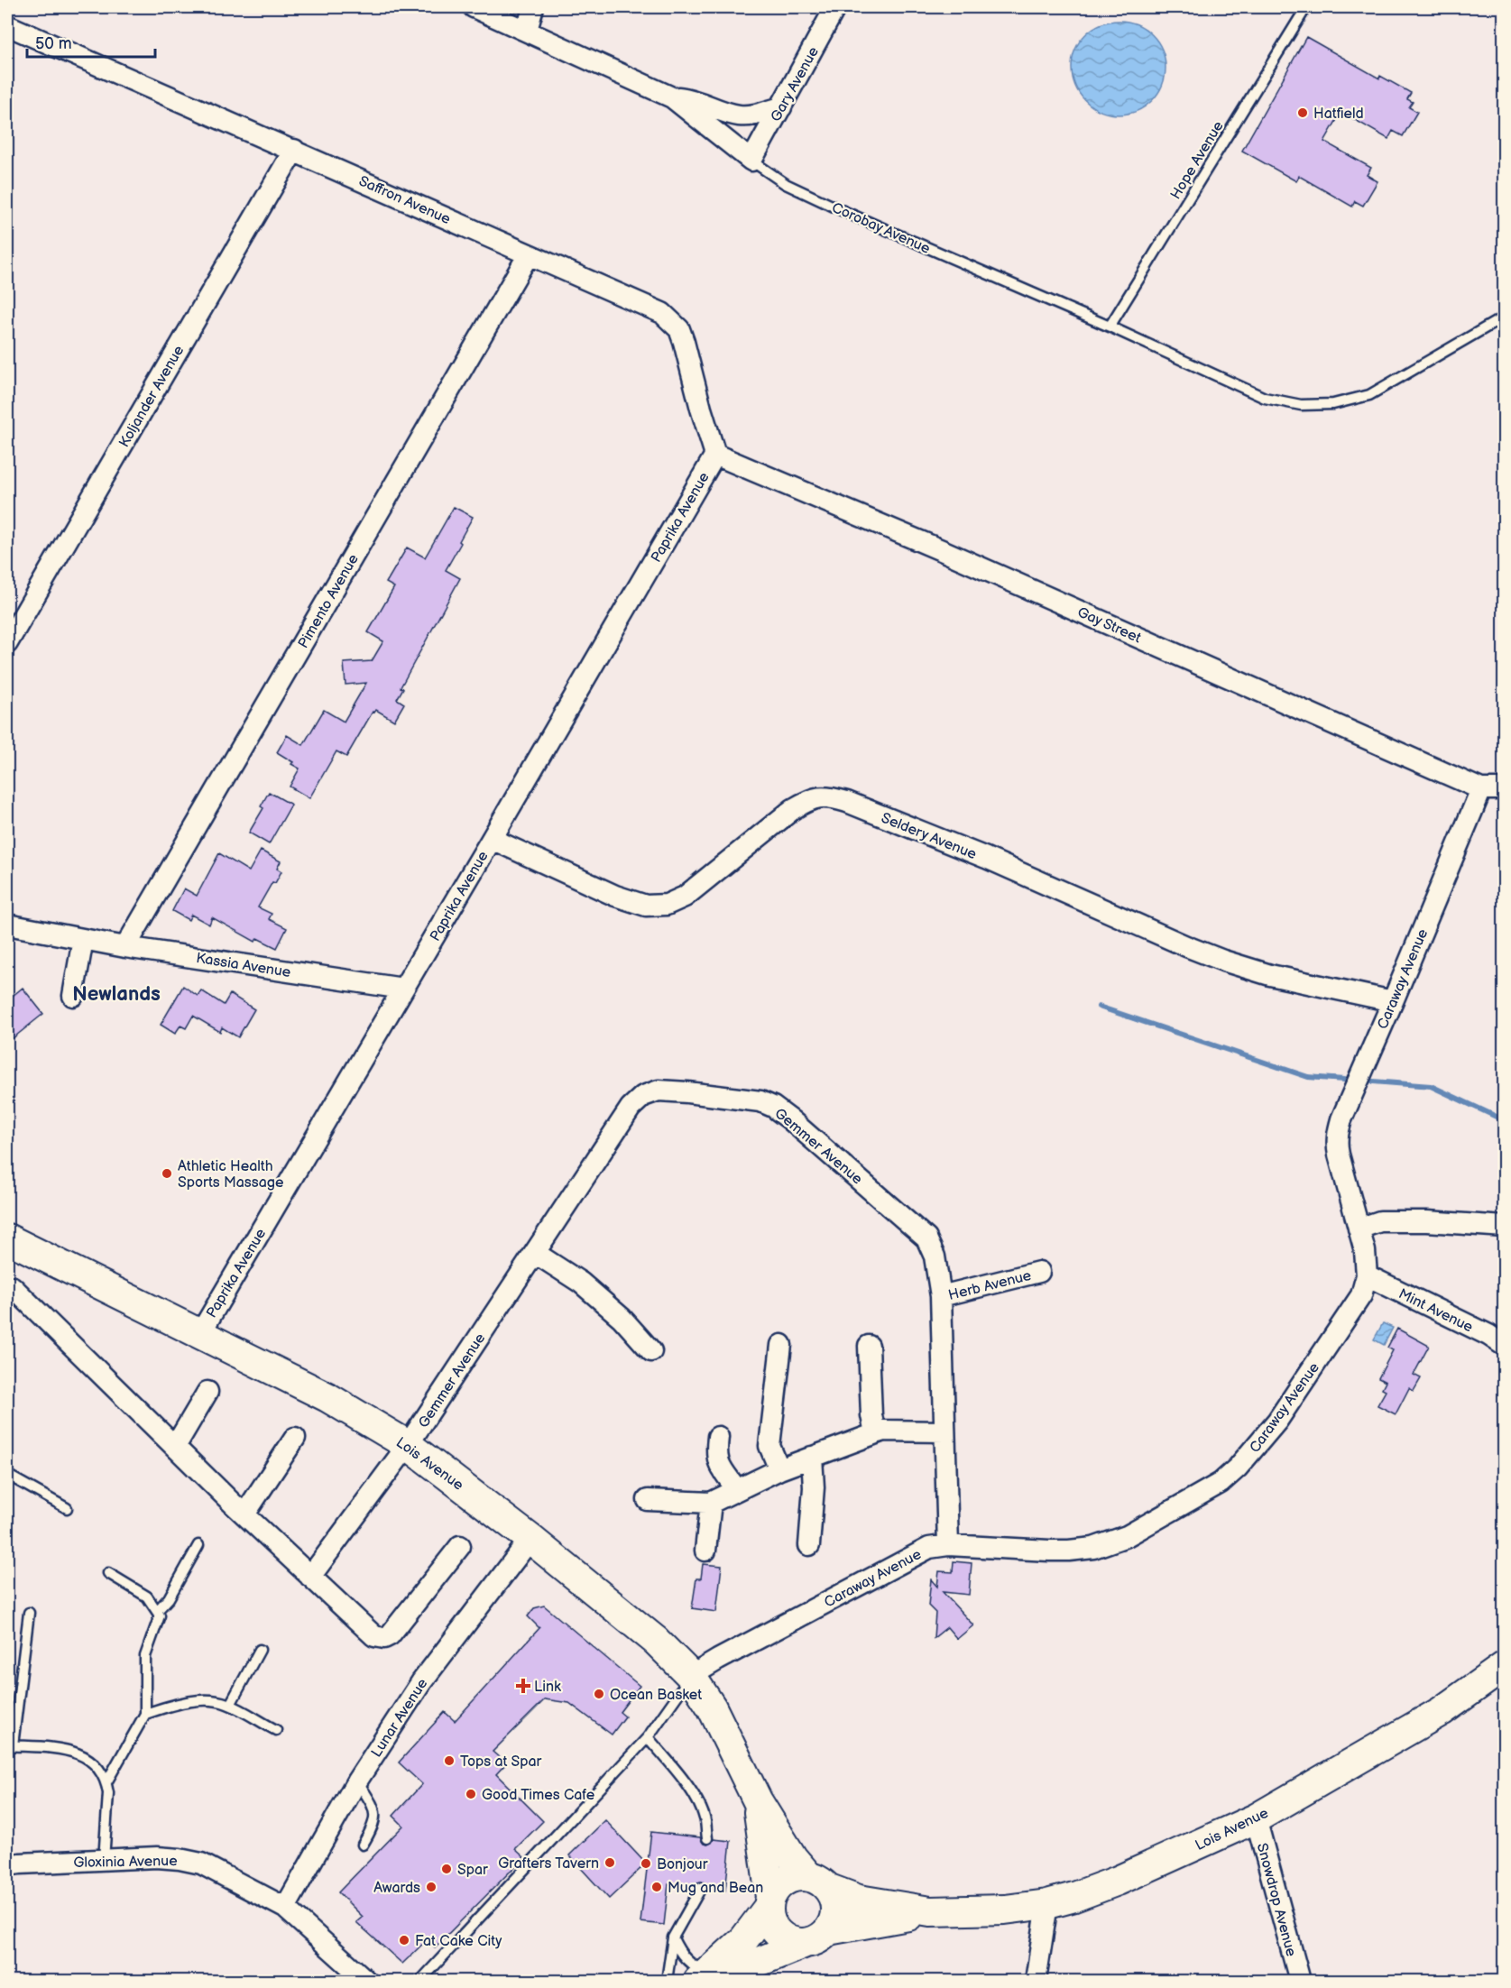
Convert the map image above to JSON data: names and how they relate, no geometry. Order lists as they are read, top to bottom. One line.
{"streets":{"street":["Gary Avenue","Saffron Avenue","Corobay Avenue","Koljander Avenue","Paprika Avenue","Pimento Avenue","Gay Street","Seldery Avenue","Kassia Avenue","Caraway Avenue","Gemmer Avenue","Herb Avenue","Mint Avenue","Lois Avenue","Lunar Avenue","Gloxinia Avenue","Snowdrop Avenue"],"lane":["Hope Avenue"]},"crossings":[["Gary Avenue","Corobay Avenue"],["Hope Avenue","Corobay Avenue"],["Saffron Avenue","Koljander Avenue"],["Saffron Avenue","Paprika Avenue"],["Saffron Avenue","Pimento Avenue"],["Saffron Avenue","Gay Street"],["Paprika Avenue","Gay Street"],["Paprika Avenue","Seldery Avenue"],["Paprika Avenue","Kassia Avenue"],["Paprika Avenue","Lois Avenue"],["Pimento Avenue","Kassia Avenue"],["Gay Street","Caraway Avenue"],["Seldery Avenue","Caraway Avenue"],["Caraway Avenue","Gemmer Avenue"],["Caraway Avenue","Mint Avenue"],["Caraway Avenue","Lois Avenue"],["Gemmer Avenue","Herb Avenue"],["Gemmer Avenue","Lois Avenue"],["Lois Avenue","Lunar Avenue"],["Lois Avenue","Snowdrop Avenue"],["Lunar Avenue","Gloxinia Avenue"]],"districts":["Newlands"],"places":{"other":["Hatfield","Athletic Health Sports Massage","Ocean Basket","Tops at Spar","Good Times Cafe","Grafters Tavern","Bonjour","Spar","Awards","Mug and Bean","Fat Cake City"],"health":["Link"]},"scale_bar":"50 m"}
